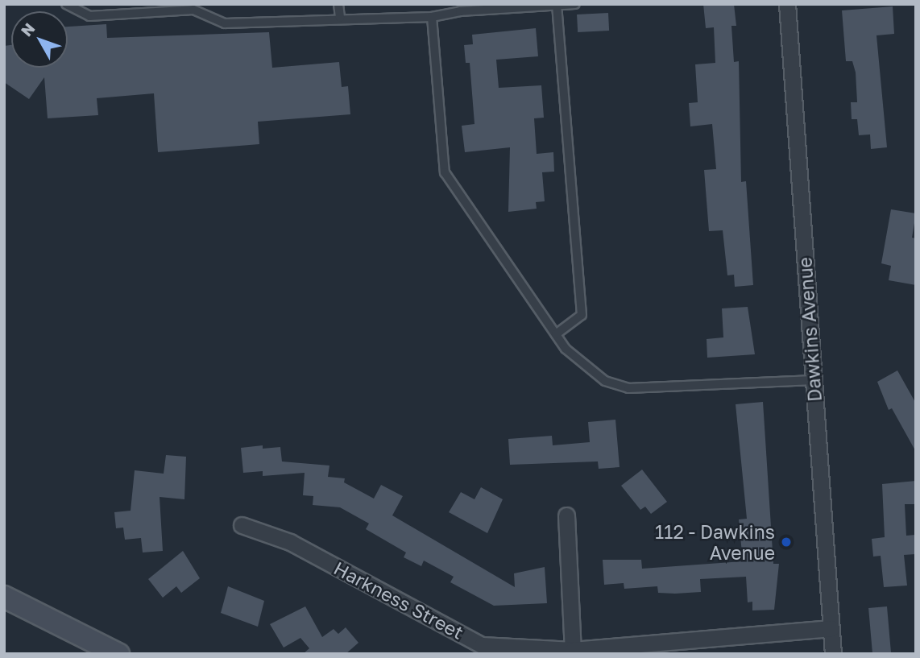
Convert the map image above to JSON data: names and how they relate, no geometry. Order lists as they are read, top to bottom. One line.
{"streets":{"street":["Dawkins Avenue","Harkness Street"]},"crossings":[["Dawkins Avenue","Harkness Street"]],"places":["112 - Dawkins Avenue"],"north":"top left"}
